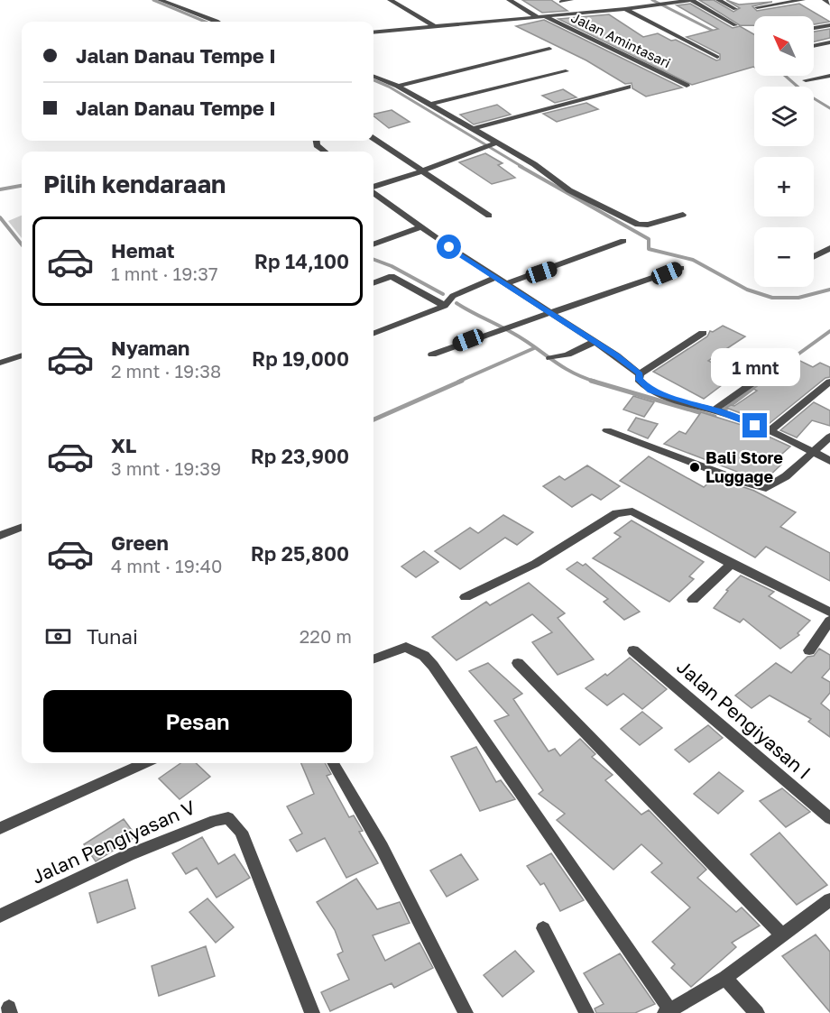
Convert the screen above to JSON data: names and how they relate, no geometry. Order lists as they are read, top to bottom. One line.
{"streets":{"street":["Jalan Amintasari","Jalan Pengiyasan I","Jalan Pengiyasan V"]},"places":["Bali Store Luggage"],"north":"top left","page":{"map_buttons":["+","−"],"banner":["Jalan Danau Tempe I","Jalan Danau Tempe I"],"heading":"Pilih kendaraan","list":[{"name":"Hemat","note":"1 mnt · 19:37","value":"Rp 14,100"},{"name":"Nyaman","note":"2 mnt · 19:38","value":"Rp 19,000"},{"name":"XL","note":"3 mnt · 19:39","value":"Rp 23,900"},{"name":"Green","note":"4 mnt · 19:40","value":"Rp 25,800"}],"bubble":"1 mnt","pay":["Tunai","220 m"],"buttons":"Pesan"}}
